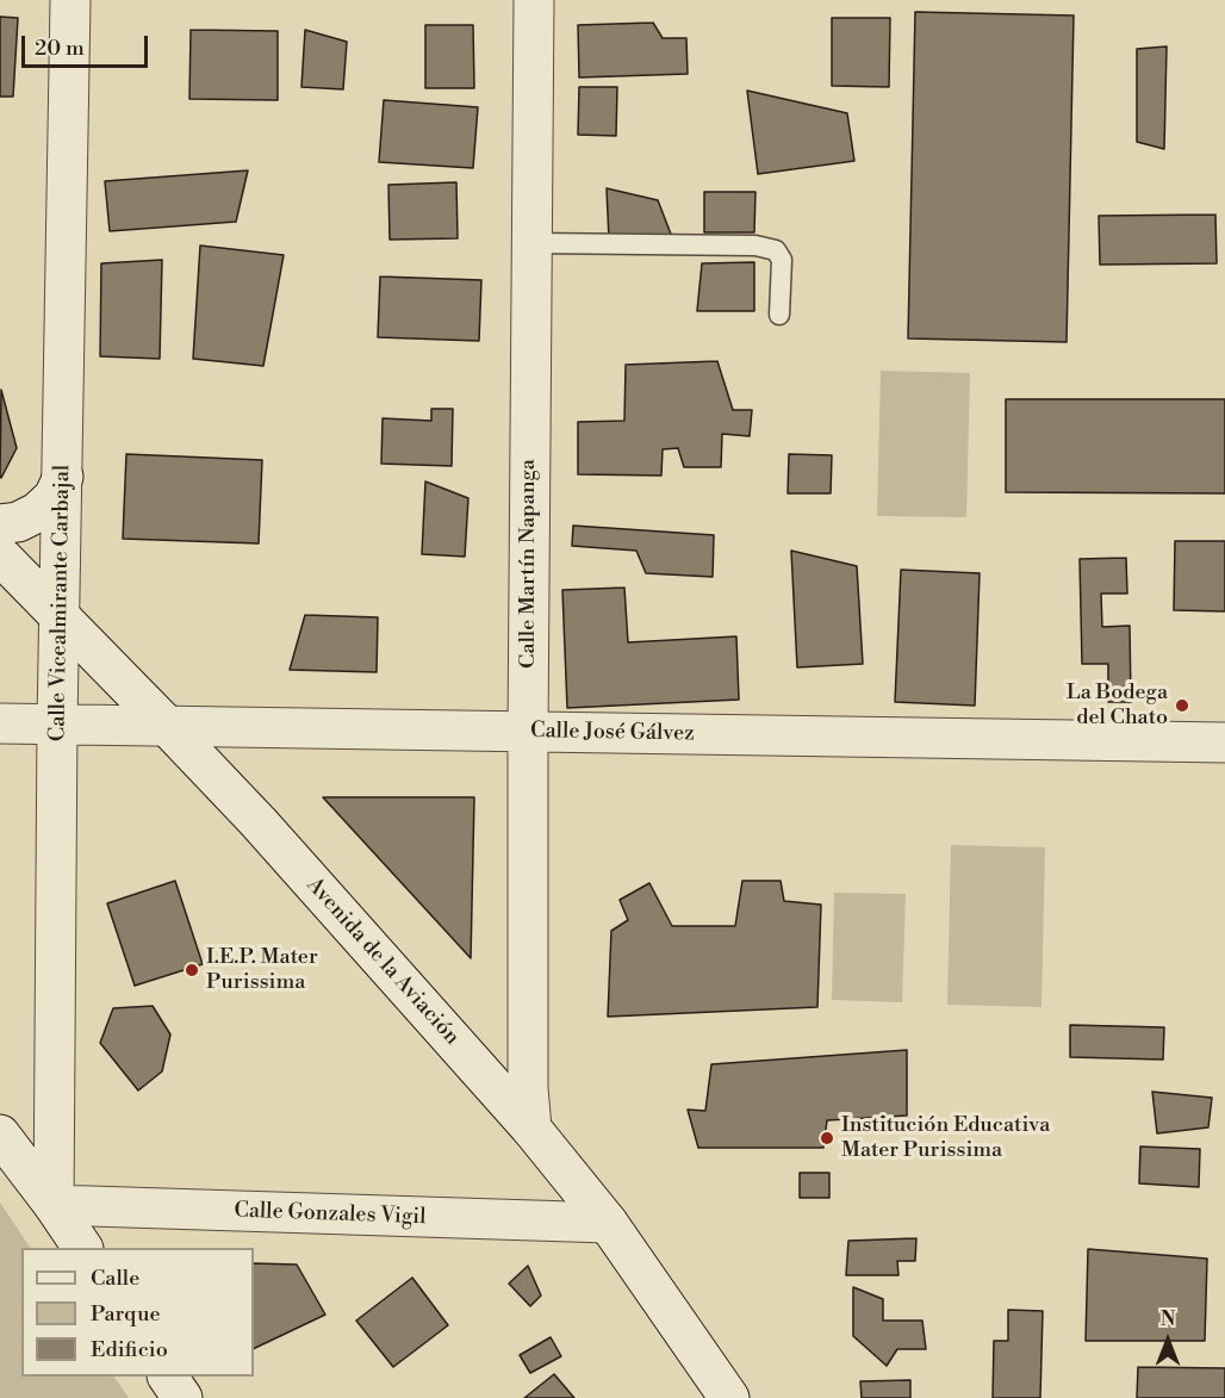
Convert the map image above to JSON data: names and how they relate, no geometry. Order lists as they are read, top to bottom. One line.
{"streets":{"street":["Calle Martín Napanga","Calle Vicealmirante Carbajal","Calle José Gálvez","Avenida de la Aviación","Calle Gonzales Vigil"]},"crossings":[["Calle Martín Napanga","Calle José Gálvez"],["Calle Martín Napanga","Avenida de la Aviación"],["Calle Vicealmirante Carbajal","Calle José Gálvez"],["Calle Vicealmirante Carbajal","Avenida de la Aviación"],["Calle Vicealmirante Carbajal","Calle Gonzales Vigil"],["Calle José Gálvez","Avenida de la Aviación"],["Avenida de la Aviación","Calle Gonzales Vigil"]],"places":["La Bodega del Chato","I.E.P. Mater Purissima","Institución Educativa Mater Purissima"],"legend":["Calle","Parque","Edificio"],"scale_bar":"20 m","north":"top"}
